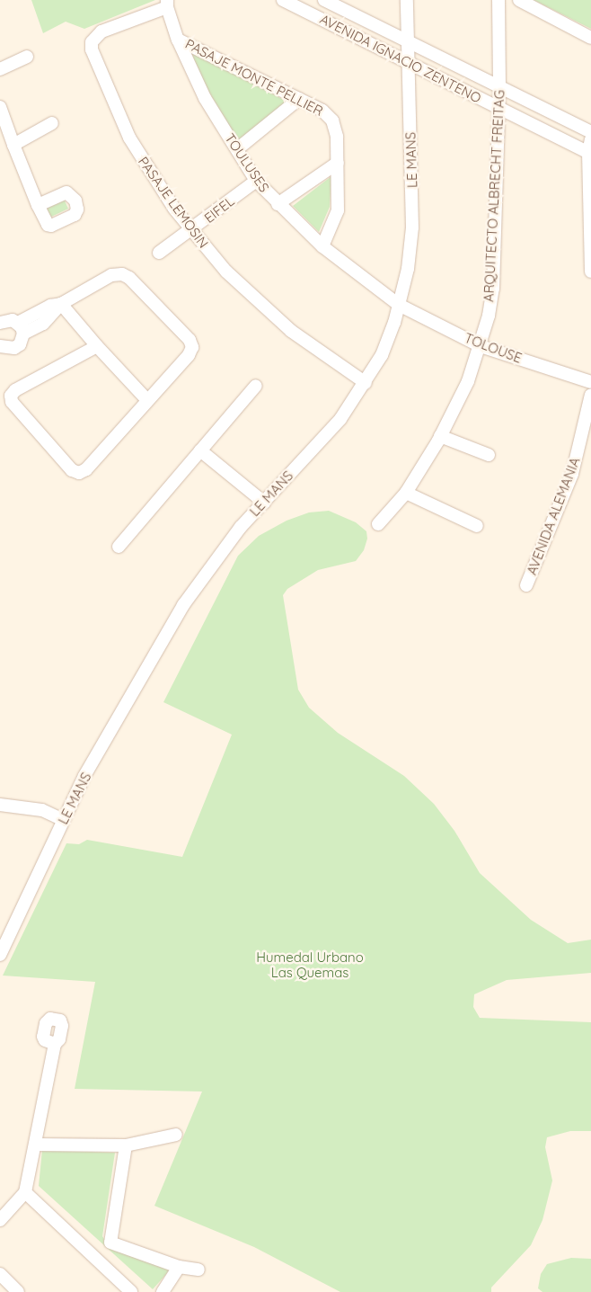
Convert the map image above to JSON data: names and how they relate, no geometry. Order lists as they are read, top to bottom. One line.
{"streets":{"street":["AVENIDA IGNACIO ZENTENO","PASAJE MONTE PELLIER","LE MANS","TOULUSES","ARQUITECTO ALBRECHT FREITAG","PASAJE LEMOSIN","EIFEL","TOLOUSE","AVENIDA ALEMANIA"]},"crossings":[["AVENIDA IGNACIO ZENTENO","LE MANS"],["AVENIDA IGNACIO ZENTENO","ARQUITECTO ALBRECHT FREITAG"],["PASAJE MONTE PELLIER","TOULUSES"],["LE MANS","TOULUSES"],["LE MANS","PASAJE LEMOSIN"],["LE MANS","TOLOUSE"],["TOULUSES","PASAJE LEMOSIN"],["TOULUSES","EIFEL"],["TOULUSES","TOLOUSE"],["ARQUITECTO ALBRECHT FREITAG","TOLOUSE"],["PASAJE LEMOSIN","EIFEL"]],"parks":["Humedal Urbano Las Quemas"]}
